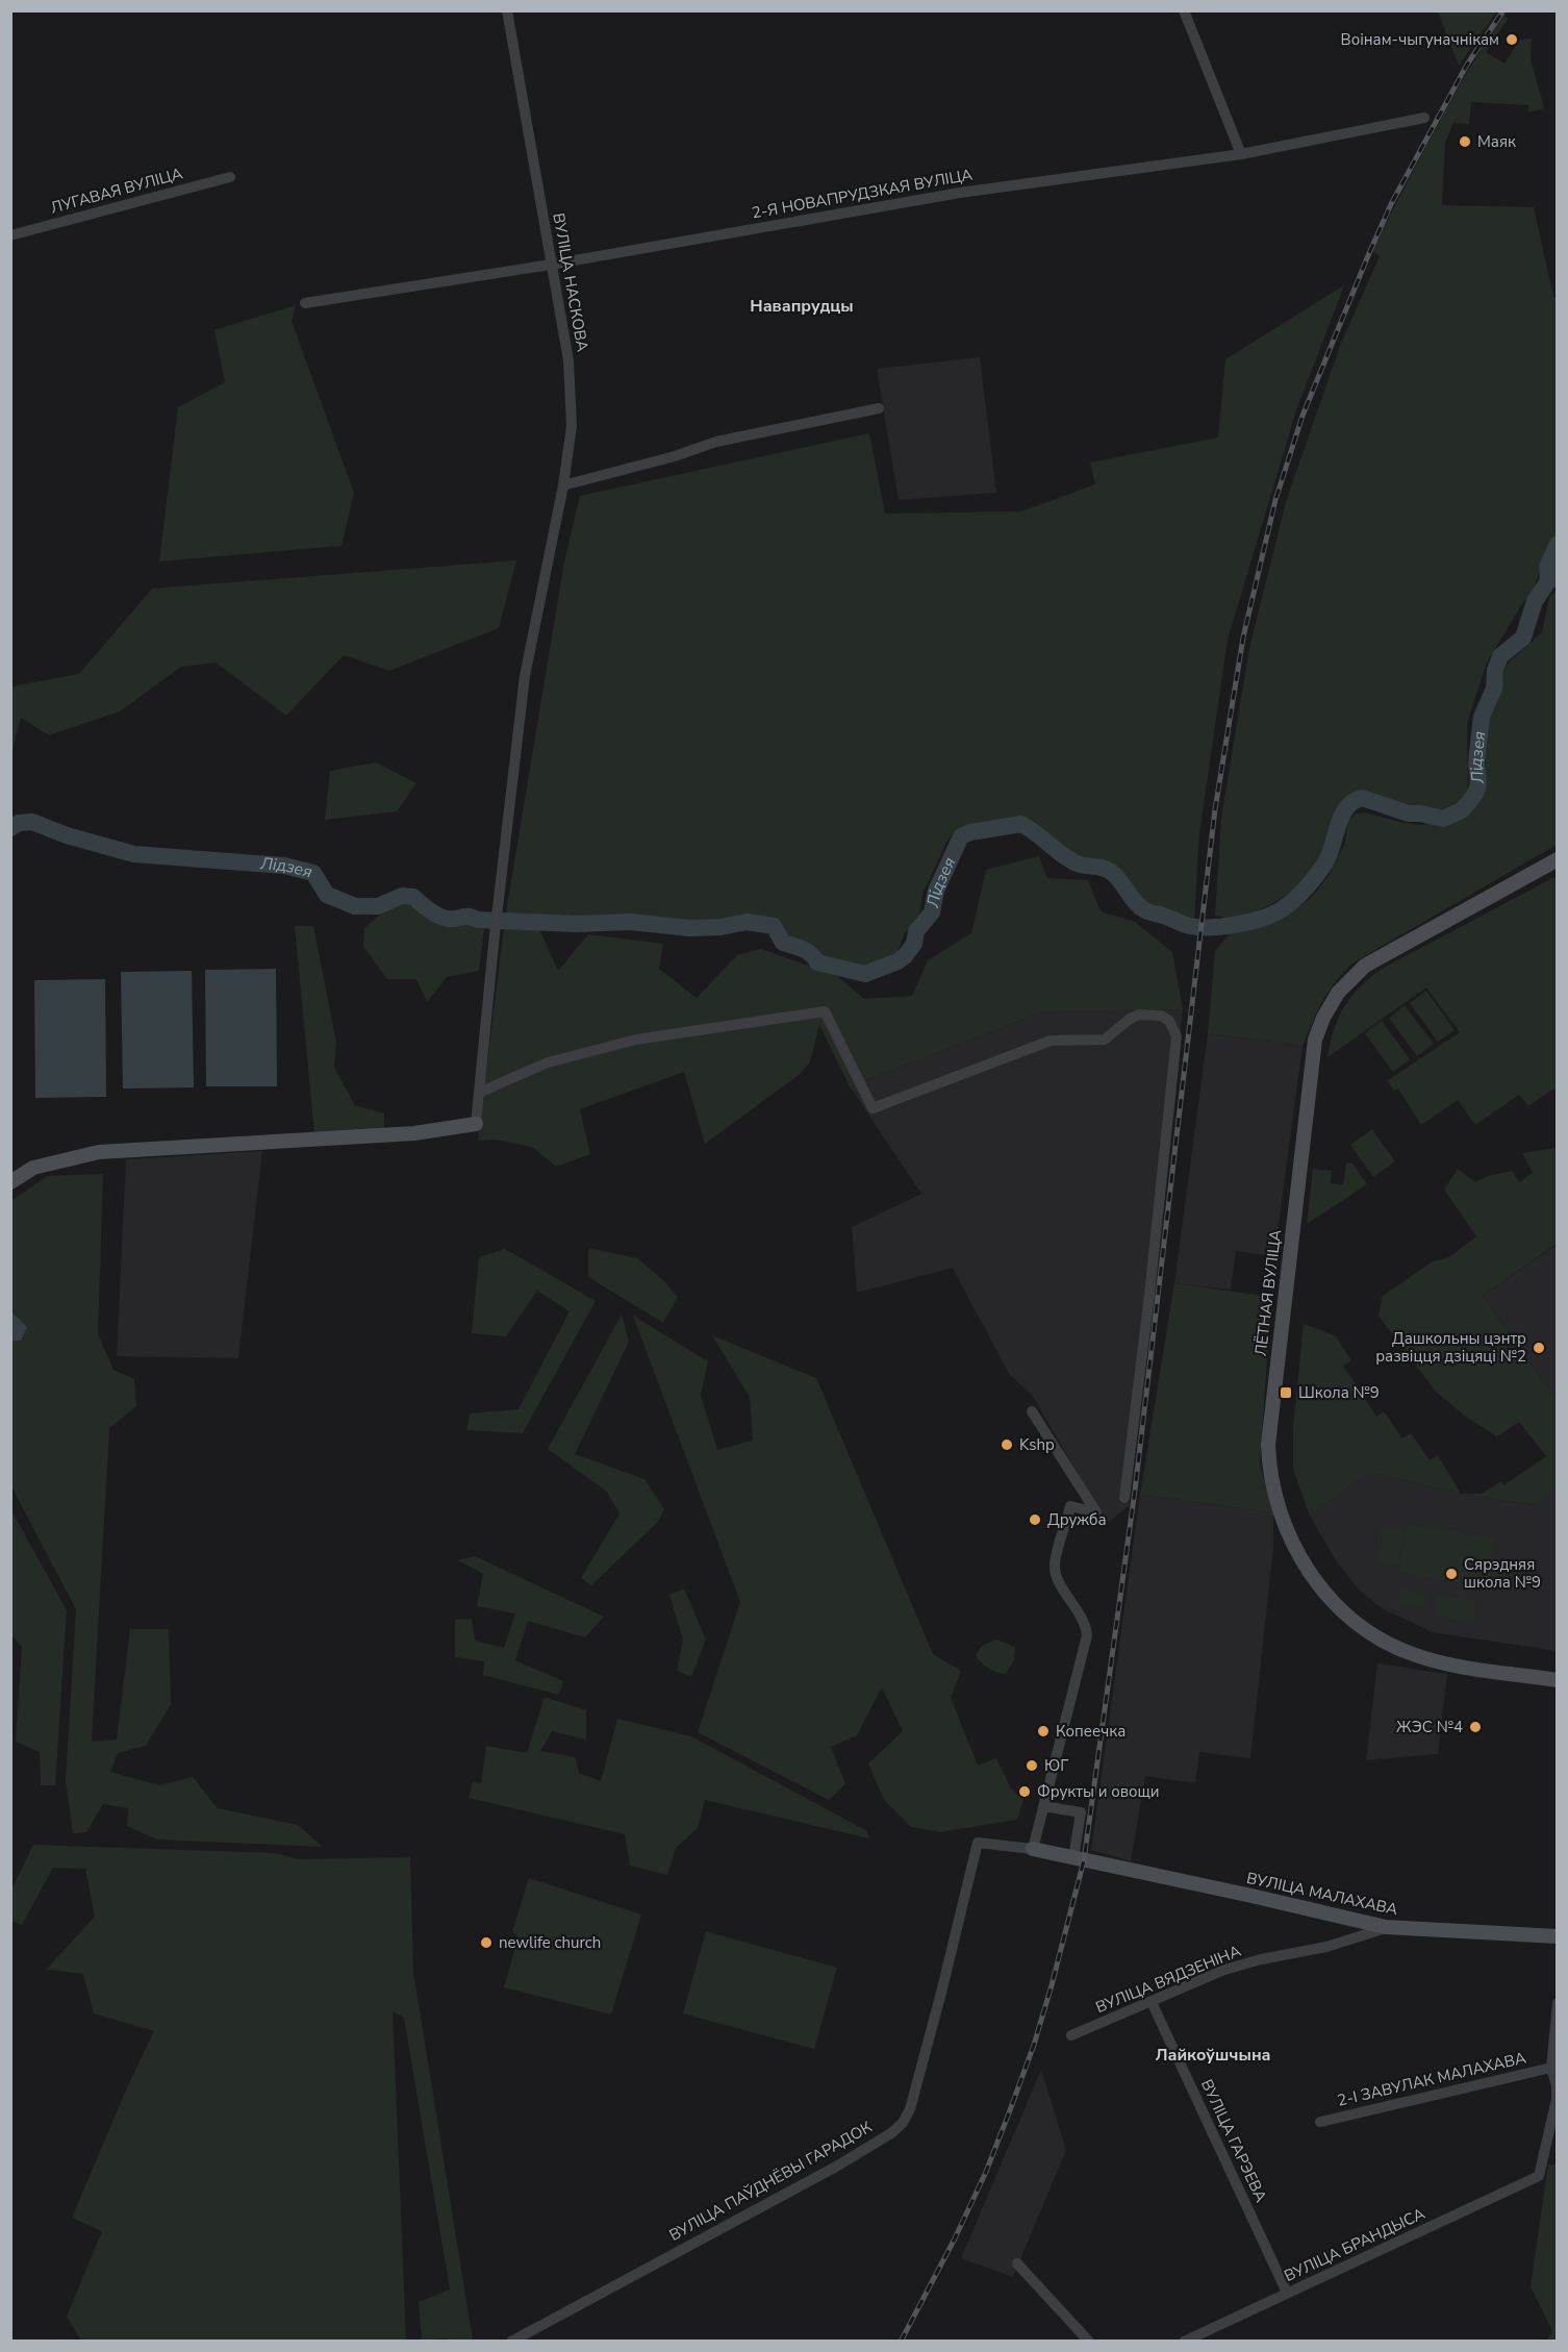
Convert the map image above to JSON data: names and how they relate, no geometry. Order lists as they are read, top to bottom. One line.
{"streets":{"street":["ЛУГАВАЯ ВУЛІЦА","2-Я НОВАПРУДЗКАЯ ВУЛІЦА","ВУЛІЦА НАСКОВА","ЛЁТНАЯ ВУЛІЦА","ВУЛІЦА МАЛАХАВА","ВУЛІЦА ВЯДЗЕНІНА","2-І ЗАВУЛАК МАЛАХАВА","ВУЛІЦА ГАРЭЕВА","ВУЛІЦА ПАЎДНЁВЫ ГАРАДОК","ВУЛІЦА БРАНДЫСА"]},"crossings":[["2-Я НОВАПРУДЗКАЯ ВУЛІЦА","ВУЛІЦА НАСКОВА"],["ВУЛІЦА МАЛАХАВА","ВУЛІЦА ВЯДЗЕНІНА"],["ВУЛІЦА МАЛАХАВА","ВУЛІЦА ПАЎДНЁВЫ ГАРАДОК"],["ВУЛІЦА ВЯДЗЕНІНА","ВУЛІЦА ГАРЭЕВА"],["2-І ЗАВУЛАК МАЛАХАВА","ВУЛІЦА БРАНДЫСА"],["ВУЛІЦА ГАРЭЕВА","ВУЛІЦА БРАНДЫСА"]],"districts":["Навапрудцы","Лайкоўшчына"],"water":["Лідзея"],"places":{"other":["Воінам-чыгуначнікам","Маяк","Дашкольны цэнтр развіцця дзіцяці №2","Kshp","Дружба","Сярэдняя школа №9","ЖЭС №4","Копеечка","ЮГ","Фрукты и овощи","newlife church"],"transit":["Школа №9"]}}
